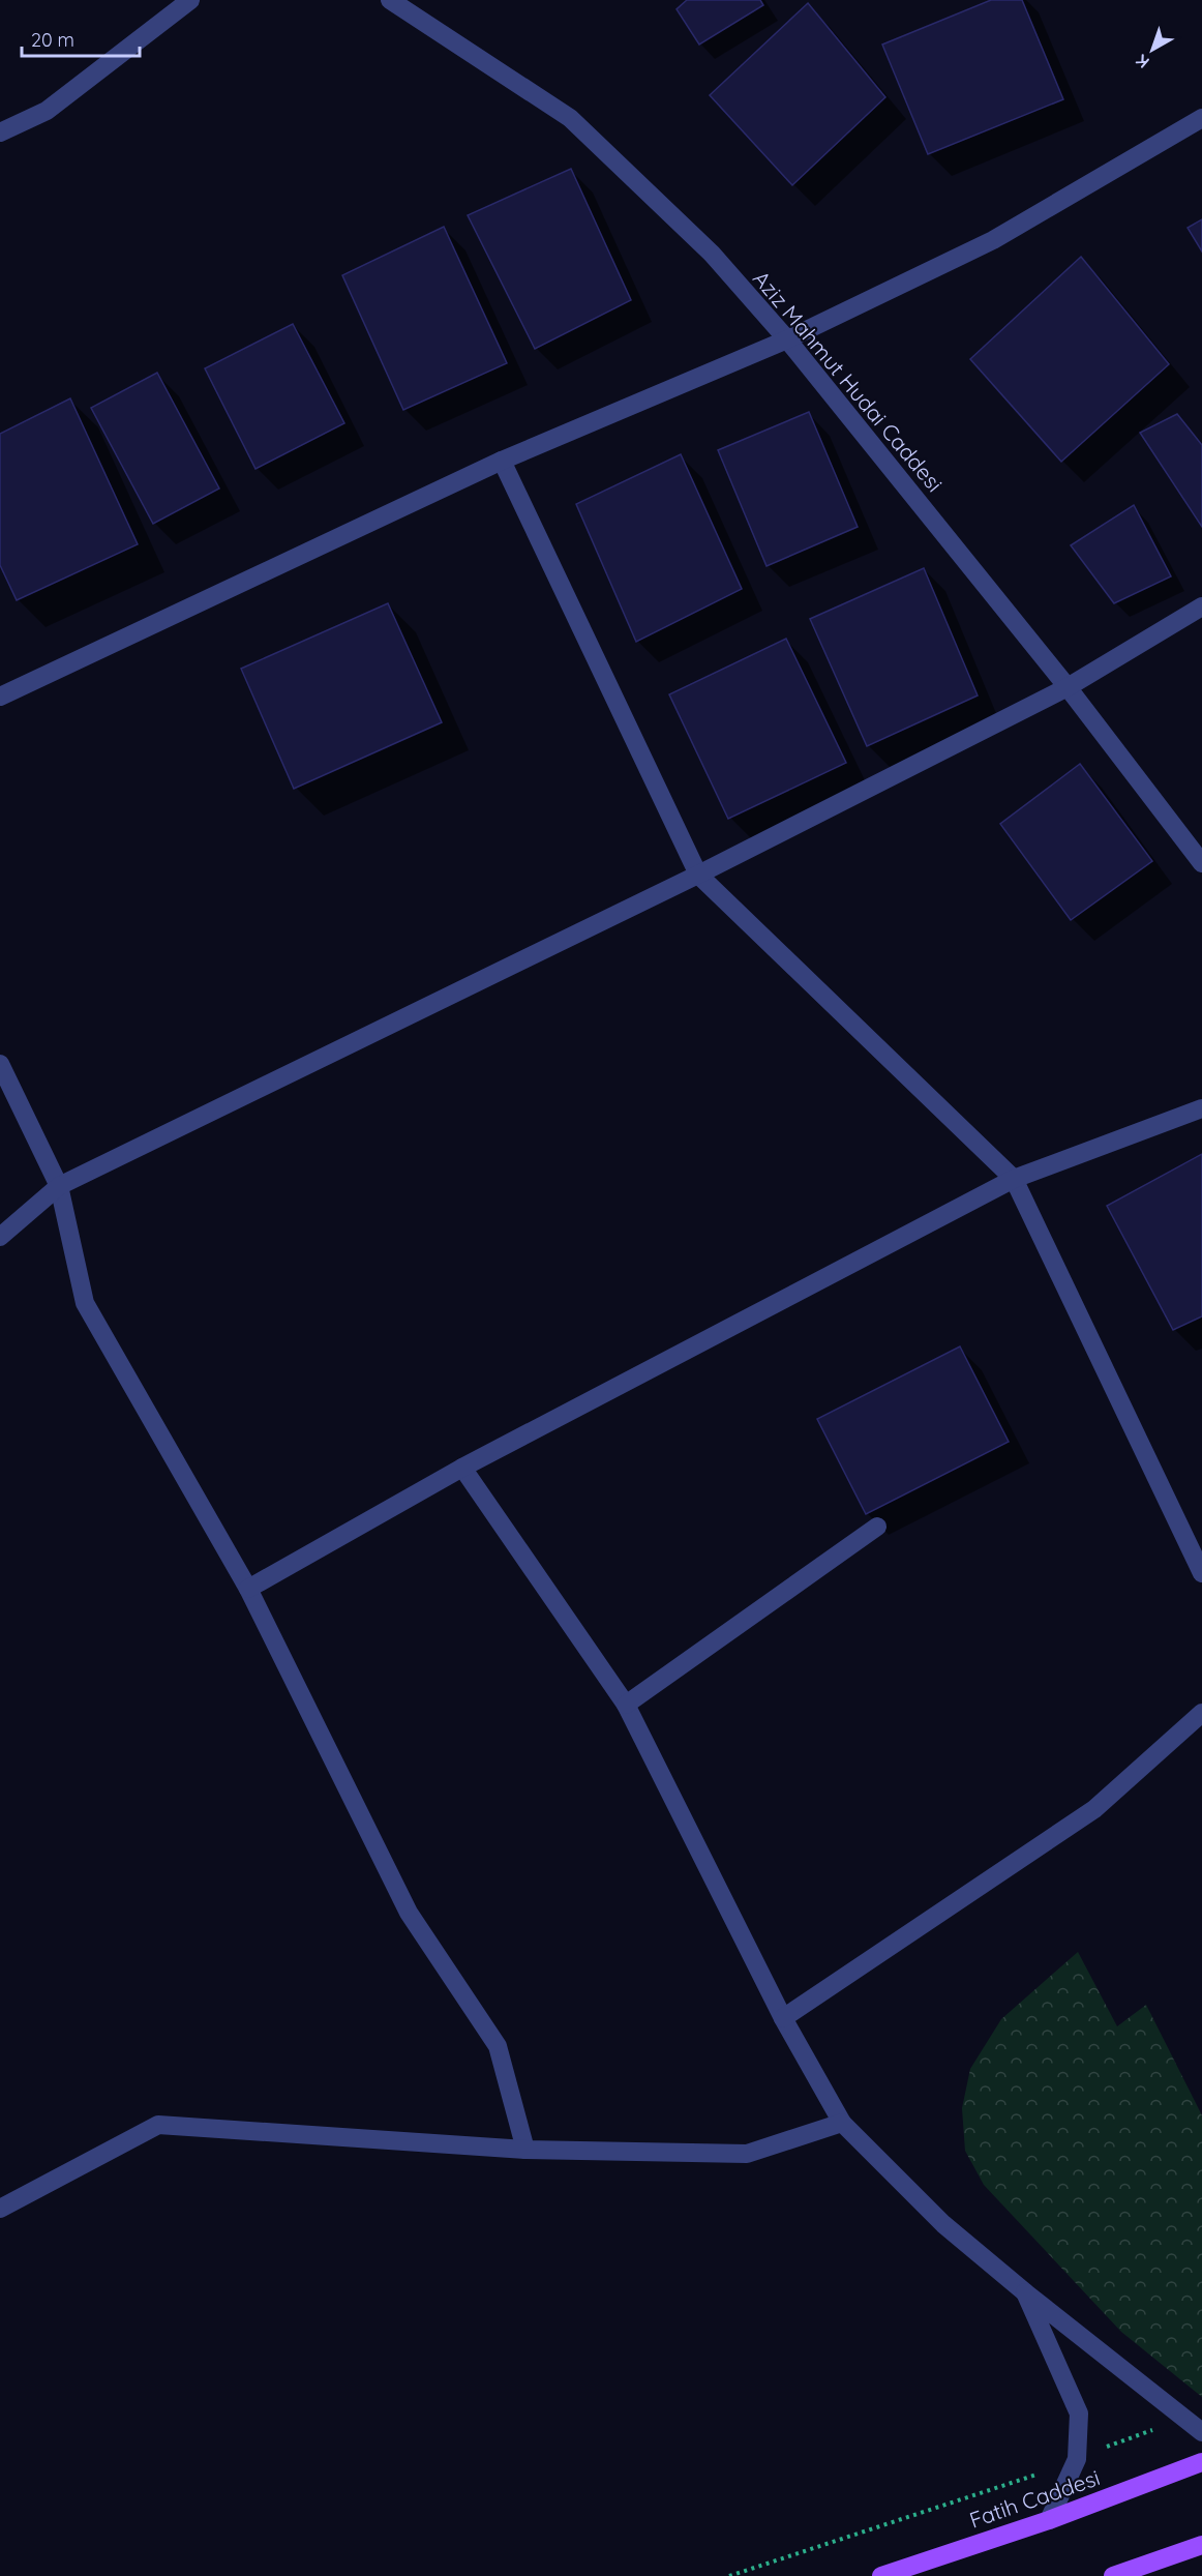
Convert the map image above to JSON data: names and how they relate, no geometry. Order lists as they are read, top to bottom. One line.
{"streets":{"main road":["Fatih Caddesi"],"street":["Aziz Mahmut Hudai Caddesi"]},"scale_bar":"20 m","north":"bottom left"}
